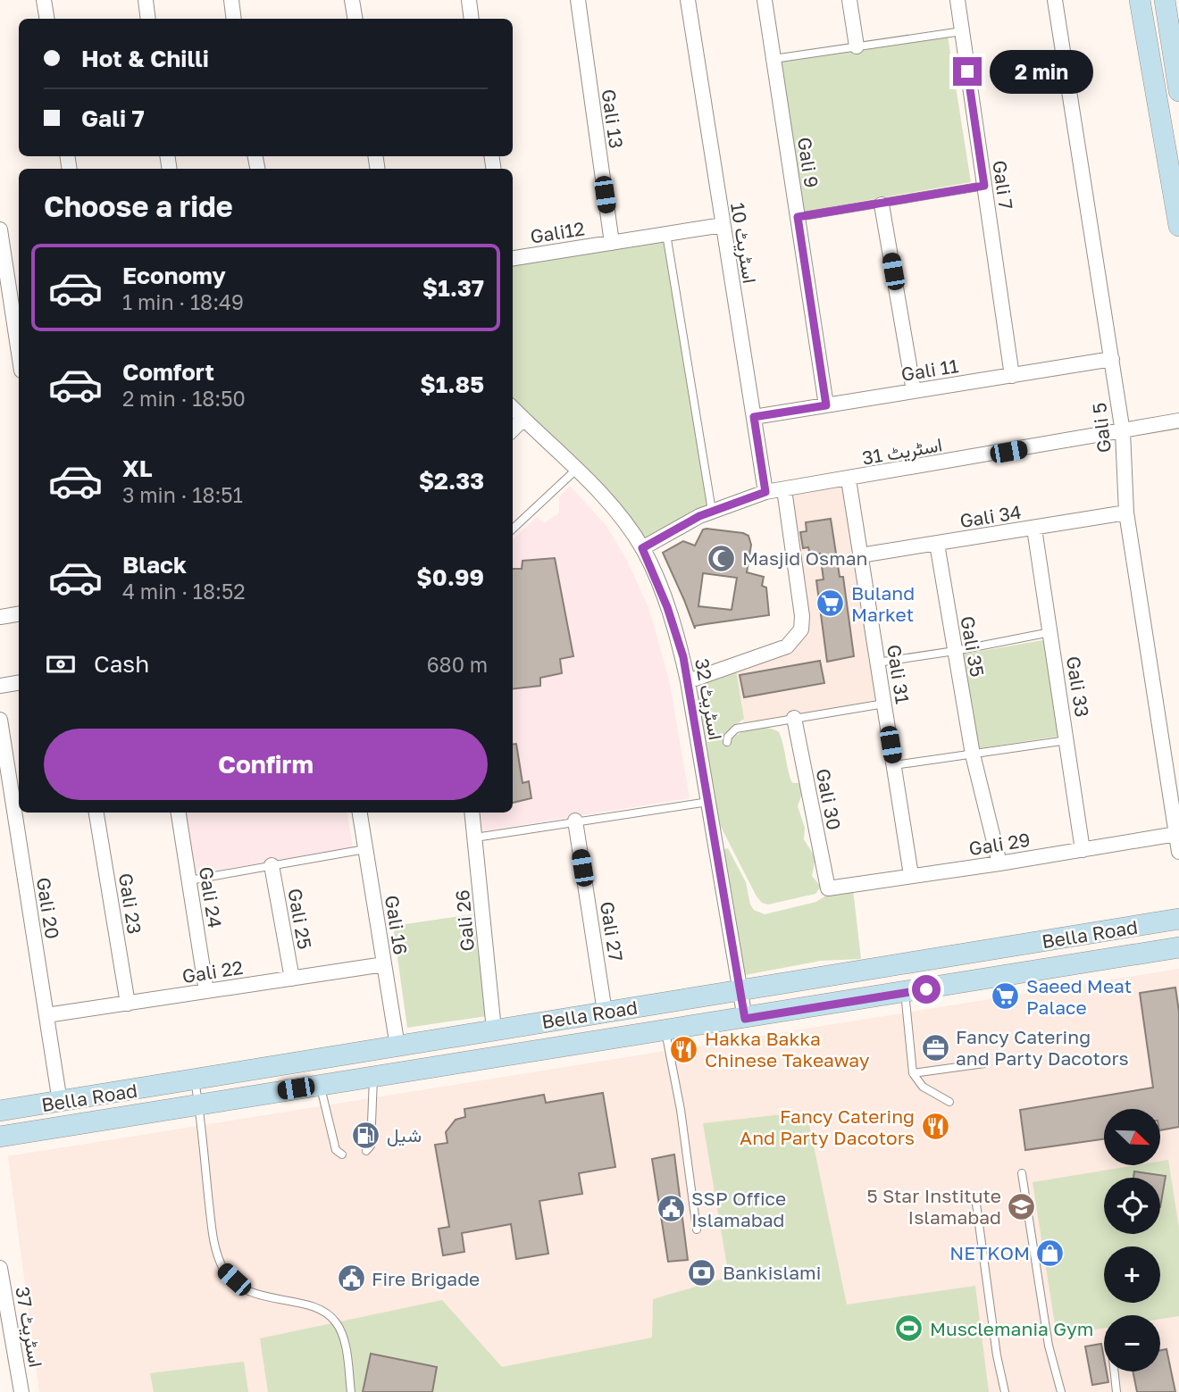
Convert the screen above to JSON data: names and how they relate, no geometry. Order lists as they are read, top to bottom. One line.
{"streets":{"street":["Gali 13","Gali 9","Gali 7","Gali12","اسٹریٹ 10","Gali 11","Gali 5","اسٹریٹ 31","Gali 34","Gali 35","Gali 31","Gali 33","اسٹریٹ 32","Gali 30","Gali 29","Gali 24","Gali 23","Gali 20","Gali 25","Gali 26","Gali 16","Gali 27","Bella Road","Gali 22","اسٹریٹ 37"]},"crossings":[["Gali 13","Gali12"],["Gali 9","Gali 11"],["Gali 7","Gali 11"],["Gali12","اسٹریٹ 10"],["اسٹریٹ 10","Gali 11"],["اسٹریٹ 10","اسٹریٹ 31"],["Gali 11","Gali 5"],["Gali 5","اسٹریٹ 31"],["Gali 5","Gali 34"],["Gali 5","Gali 29"],["اسٹریٹ 31","Gali 31"],["اسٹریٹ 31","اسٹریٹ 32"],["Gali 34","Gali 35"],["Gali 34","Gali 31"],["Gali 34","Gali 33"],["Gali 35","Gali 29"],["Gali 31","Gali 29"],["Gali 33","Gali 29"],["اسٹریٹ 32","Bella Road"],["Gali 30","Gali 29"],["Gali 24","Gali 22"],["Gali 23","Gali 22"],["Gali 20","Bella Road"],["Gali 20","Gali 22"],["Gali 25","Gali 22"],["Gali 26","Bella Road"],["Gali 16","Bella Road"],["Gali 16","Gali 22"],["Gali 27","Bella Road"]],"places":{"mosque":["Masjid Osman"],"supermarket":["Buland Market","Saeed Meat Palace"],"office":["Fancy Catering and Party Dacotors"],"restaurant":["Hakka Bakka Chinese Takeaway","Fancy Catering And Party Dacotors"],"fuel station":["شیل"],"school or university":["5 Star Institute Islamabad"],"public building":["SSP Office Islamabad","Fire Brigade"],"shop":["NETKOM"],"bank":["Bankislami"],"sports":["Musclemania Gym"]},"north":"bottom right","page":{"banner":["Hot & Chilli","Gali 7"],"bubble":"2 min","heading":"Choose a ride","list":[{"name":"Economy","note":"1 min · 18:49","value":"$1.37"},{"name":"Comfort","note":"2 min · 18:50","value":"$1.85"},{"name":"XL","note":"3 min · 18:51","value":"$2.33"},{"name":"Black","note":"4 min · 18:52","value":"$0.99"}],"pay":["Cash","680 m"],"buttons":"Confirm","map_buttons":["+","−"]}}
